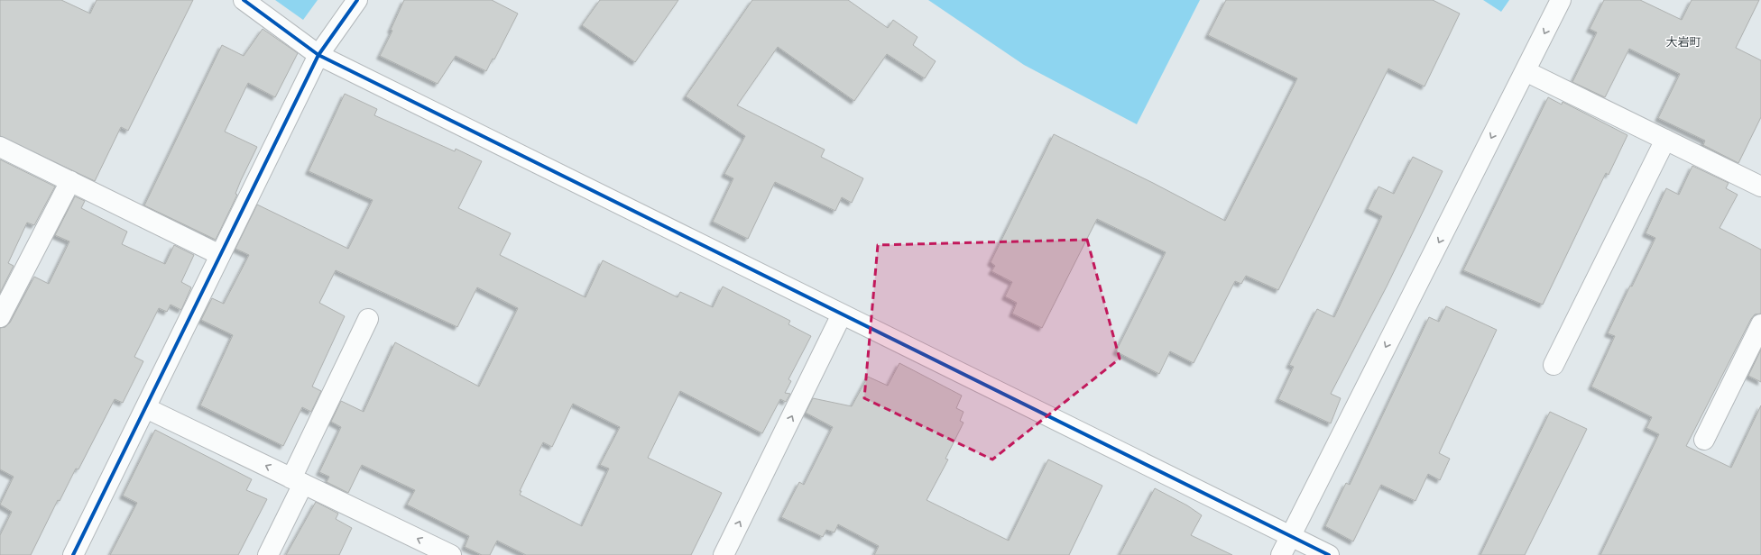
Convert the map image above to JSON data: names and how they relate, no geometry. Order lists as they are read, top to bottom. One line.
{"districts":["大岩町"]}
